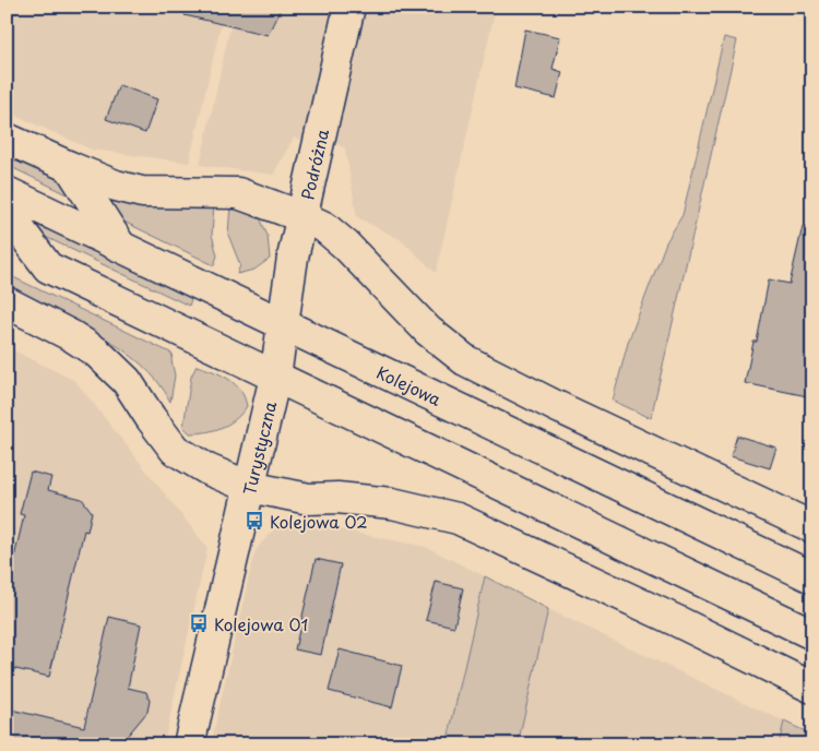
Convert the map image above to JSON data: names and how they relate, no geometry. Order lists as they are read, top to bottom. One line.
{"streets":{"main road":["Podróżna","Kolejowa","Turystyczna"]},"crossings":[["Podróżna","Kolejowa"],["Podróżna","Turystyczna"]],"places":{"bus stop":["Kolejowa 02","Kolejowa 01"]}}
